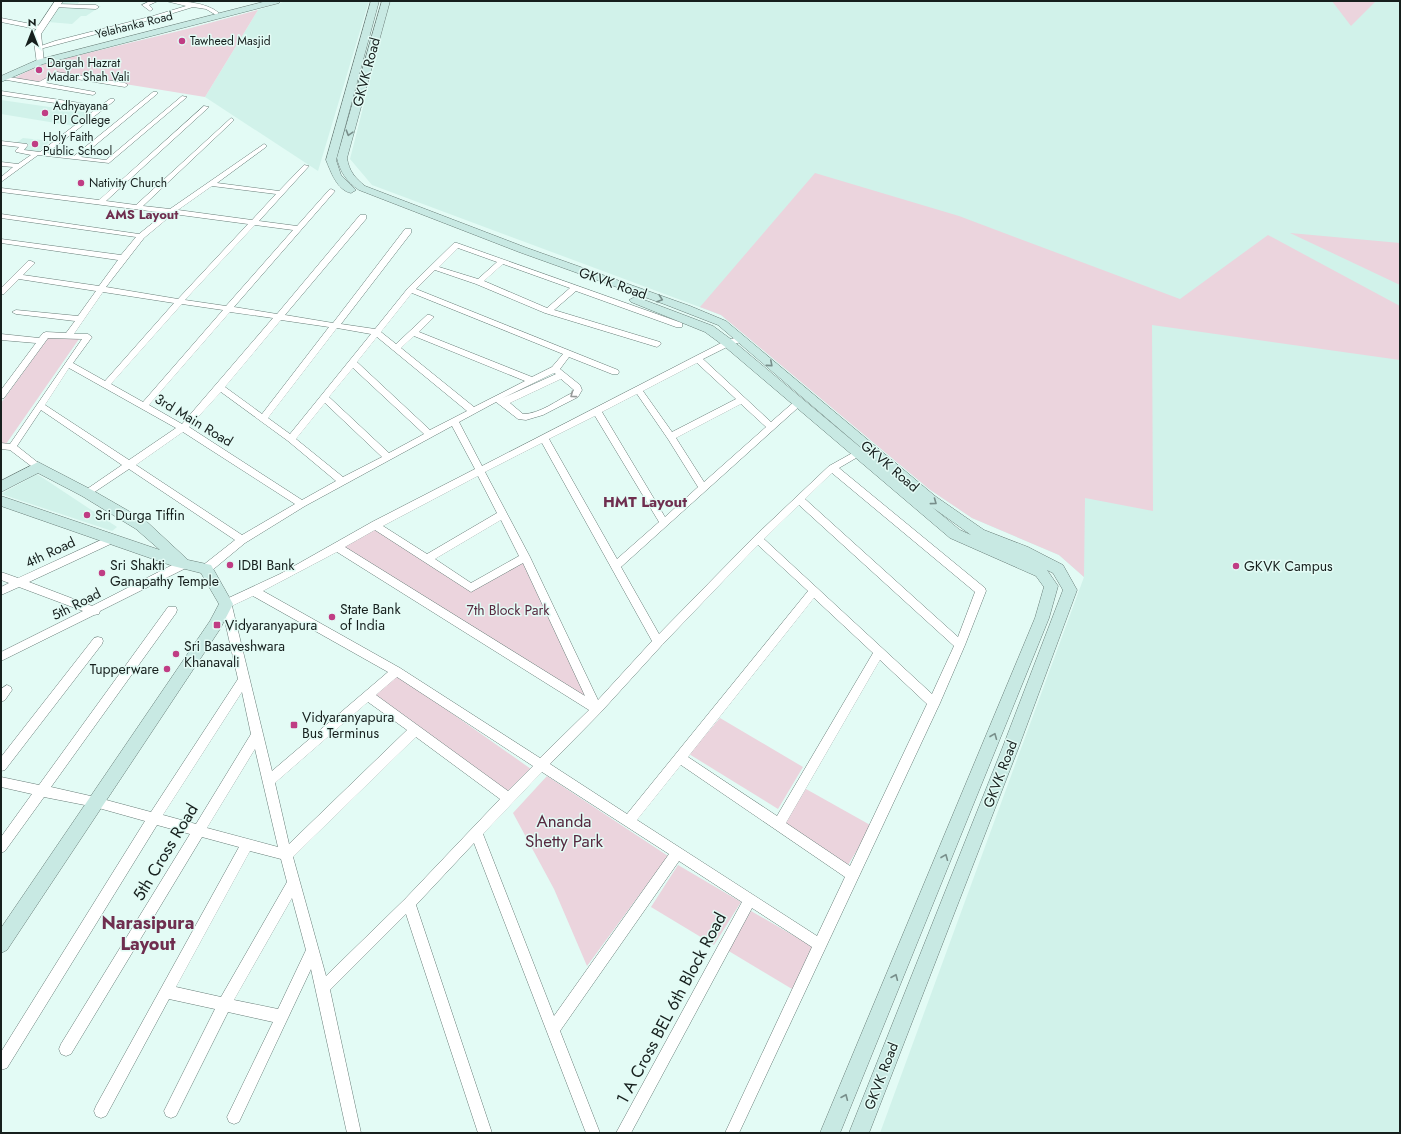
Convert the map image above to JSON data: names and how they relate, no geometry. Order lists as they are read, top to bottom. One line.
{"streets":{"main road":["Yelahanka Road","GKVK Road"],"street":["3rd Main Road","4th Road","5th Road","5th Cross Road","1 A Cross BEL 6th Block Road"]},"districts":["AMS Layout","HMT Layout","Narasipura Layout"],"parks":["7th Block Park","Ananda Shetty Park"],"places":{"other":["Tawheed Masjid","Dargah Hazrat Madar Shah Vali","Adhyayana PU College","Holy Faith Public School","Nativity Church","Sri Durga Tiffin","IDBI Bank","GKVK Campus","Sri Shakti Ganapathy Temple","State Bank of India","Sri Basaveshwara Khanavali","Tupperware"],"transit":["Vidyaranyapura","Vidyaranyapura Bus Terminus"]},"north":"top"}
